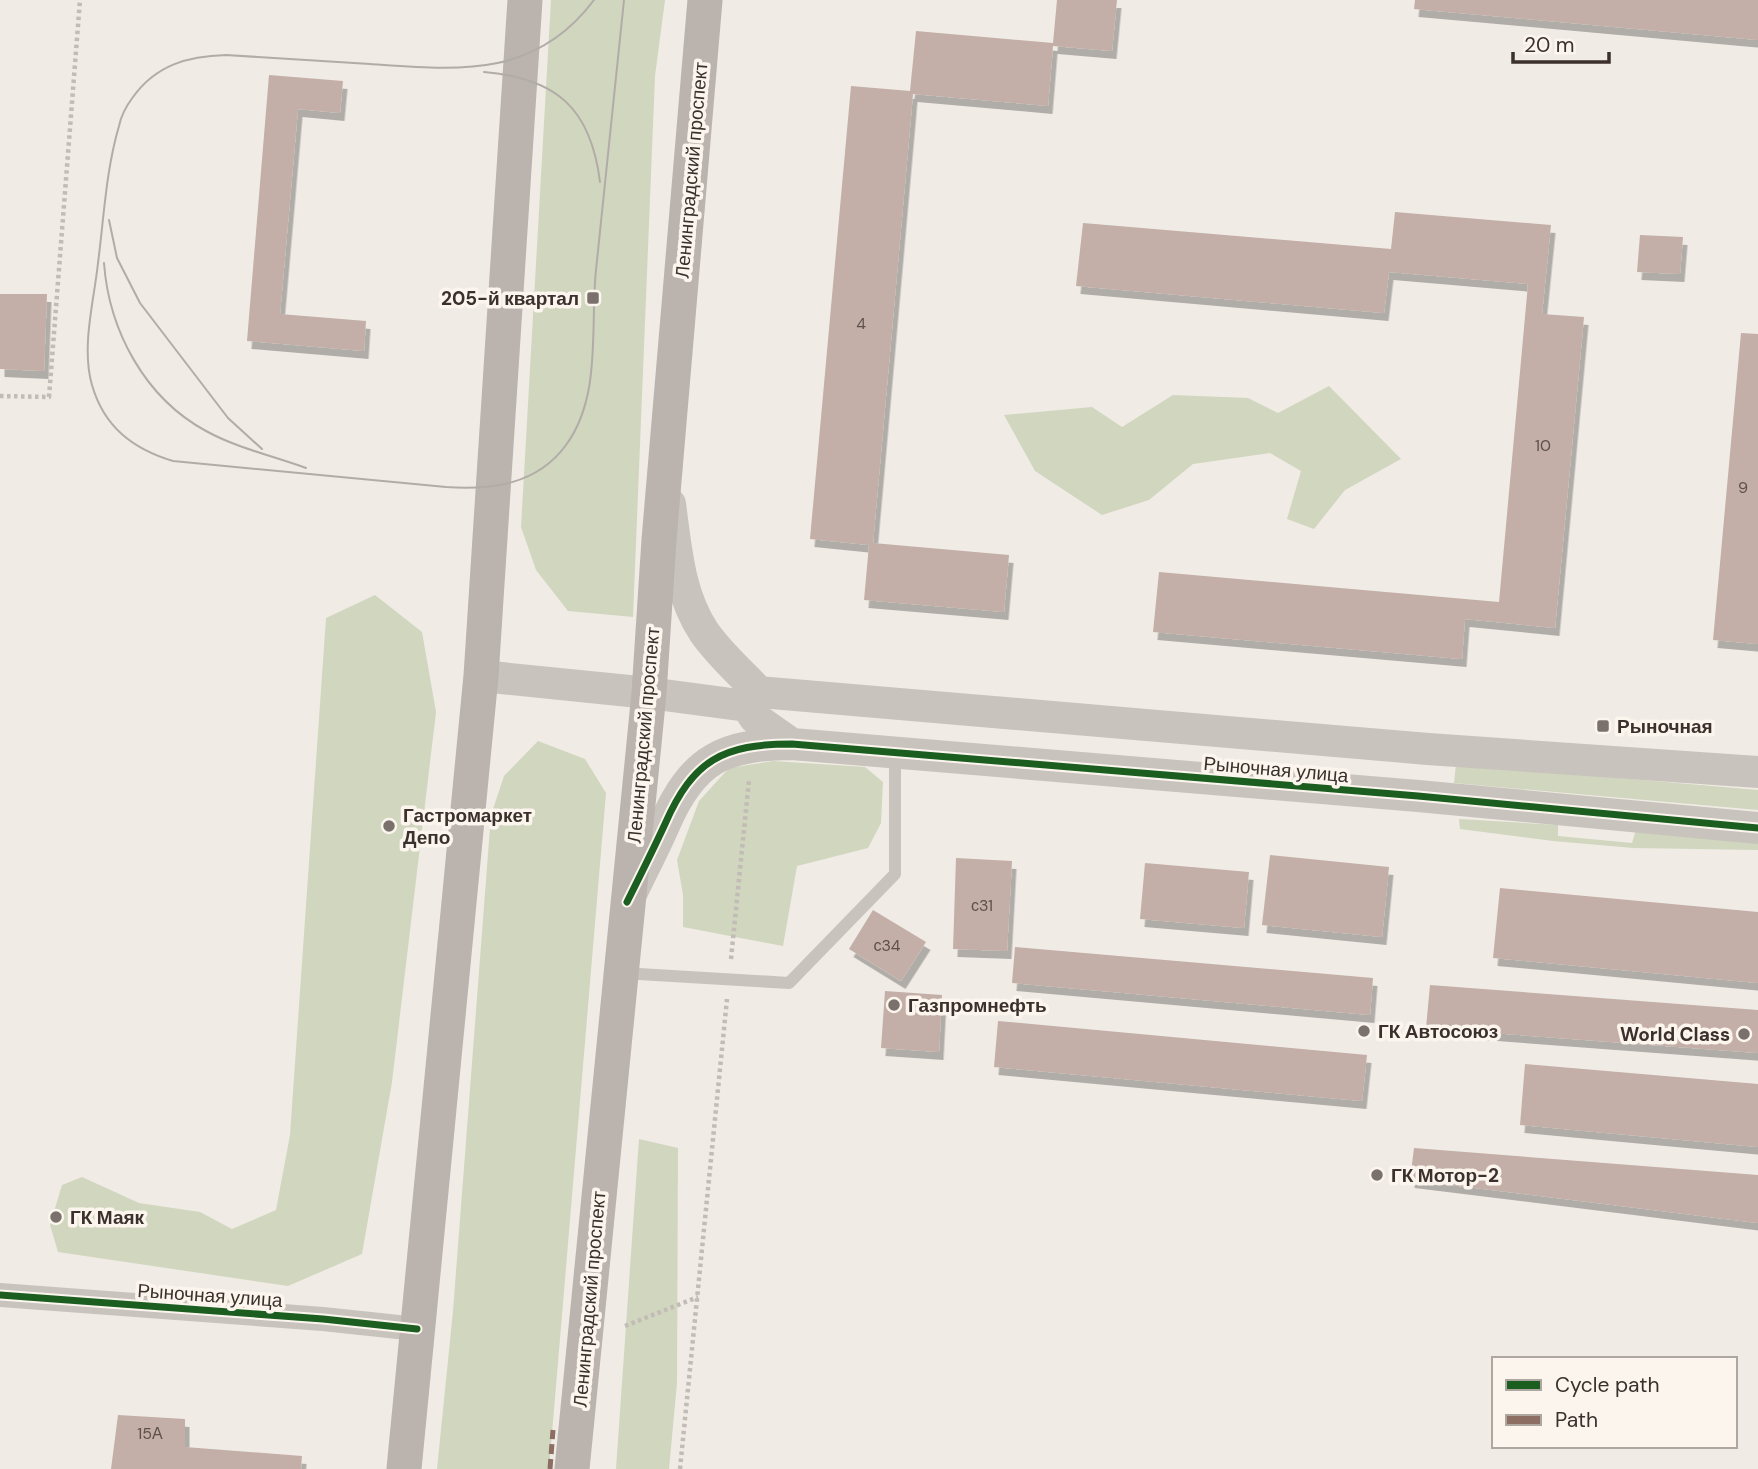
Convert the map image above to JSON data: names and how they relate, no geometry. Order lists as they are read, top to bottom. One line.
{"streets":{"main road":["Ленинградский проспект"],"street":["Рыночная улица"]},"crossings":[["Ленинградский проспект","Рыночная улица"]],"places":{"transit":["205-й квартал","Рыночная"],"other":["Гастромаркет Депо","Газпромнефть","ГК Автосоюз","World Class","ГК Мотор-2","ГК Маяк"]},"house_numbers":["4","10","9","с31","с34","15А"],"legend":["Cycle path","Path"],"scale_bar":"20 m"}
